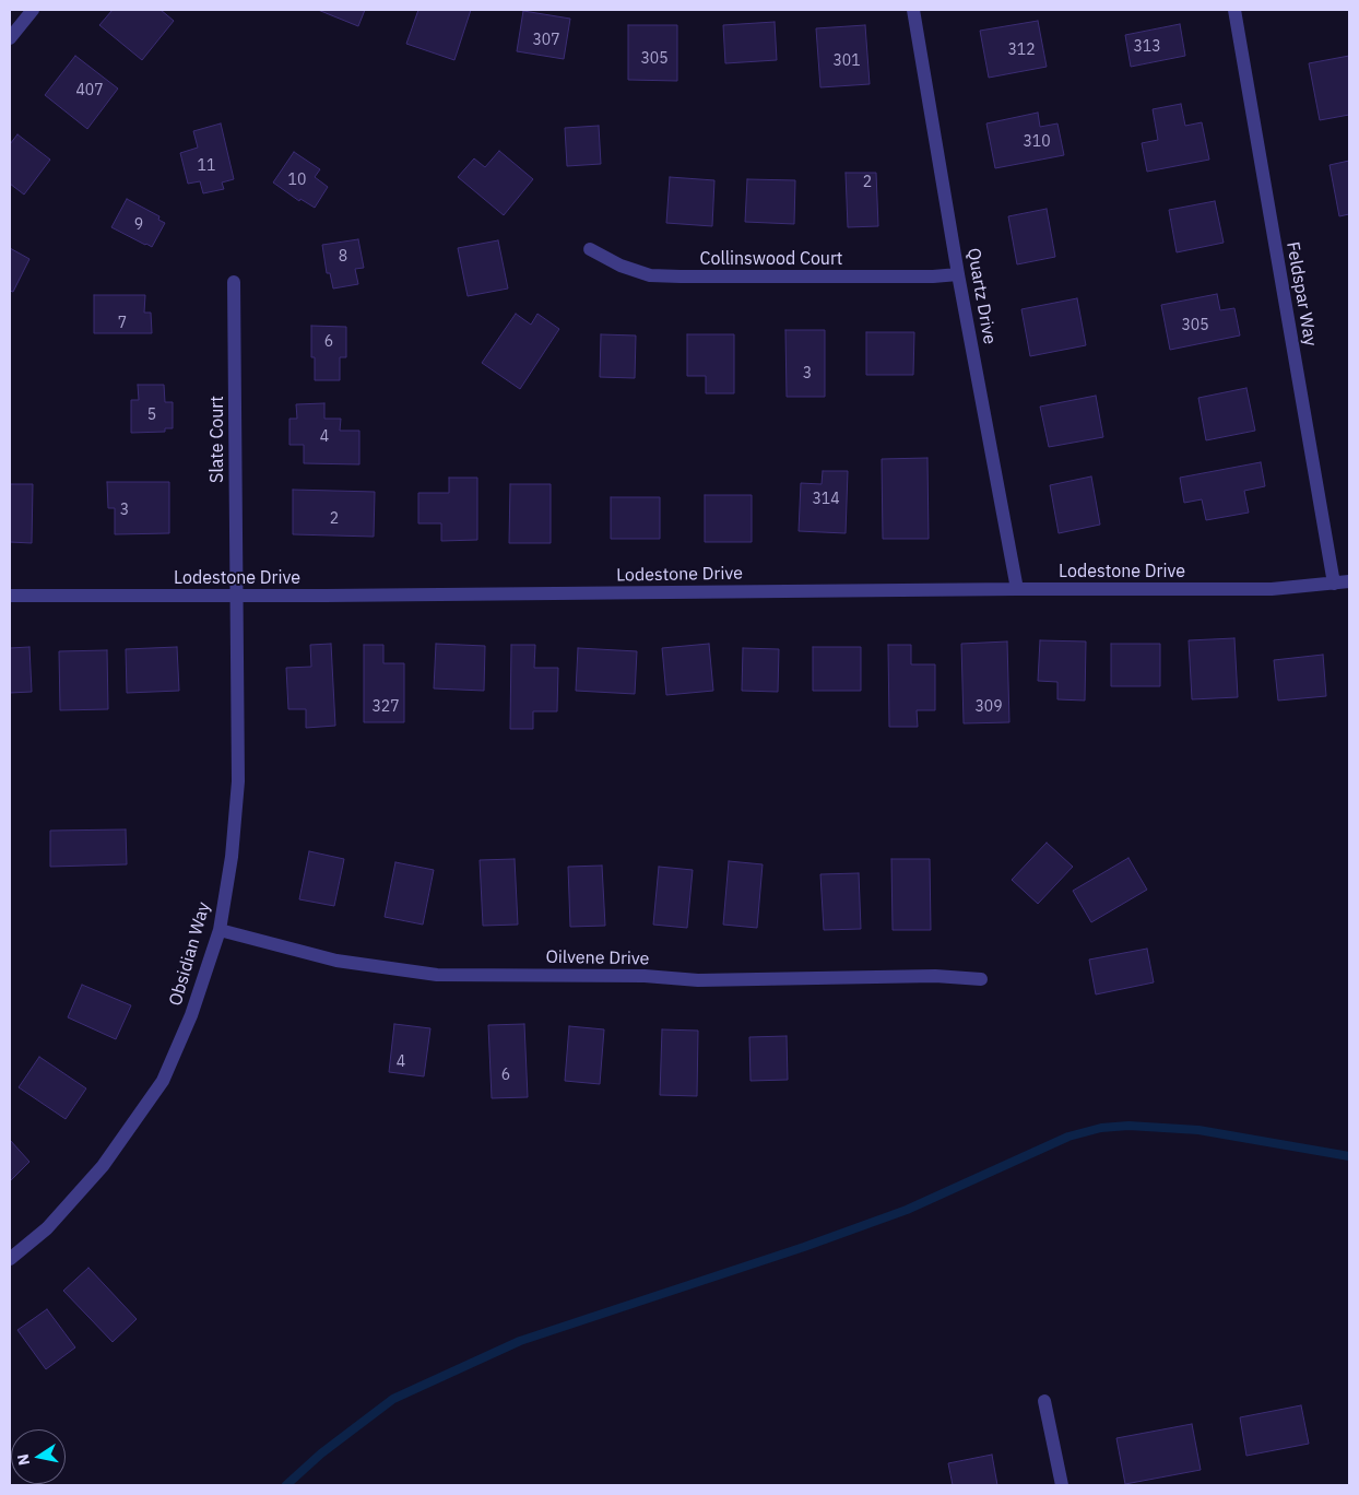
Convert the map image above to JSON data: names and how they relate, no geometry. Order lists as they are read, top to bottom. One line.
{"streets":{"street":["Collinswood Court","Feldspar Way","Quartz Drive","Slate Court","Lodestone Drive","Obsidian Way","Oilvene Drive"]},"crossings":[["Collinswood Court","Quartz Drive"],["Feldspar Way","Lodestone Drive"],["Quartz Drive","Lodestone Drive"],["Slate Court","Lodestone Drive"],["Slate Court","Obsidian Way"],["Lodestone Drive","Obsidian Way"],["Obsidian Way","Oilvene Drive"]],"house_numbers":["307","313","312","305","301","407","310","11","10","2","9","8","7","305","6","3","5","4","314","3","2","327","309","4","6"],"north":"left"}
